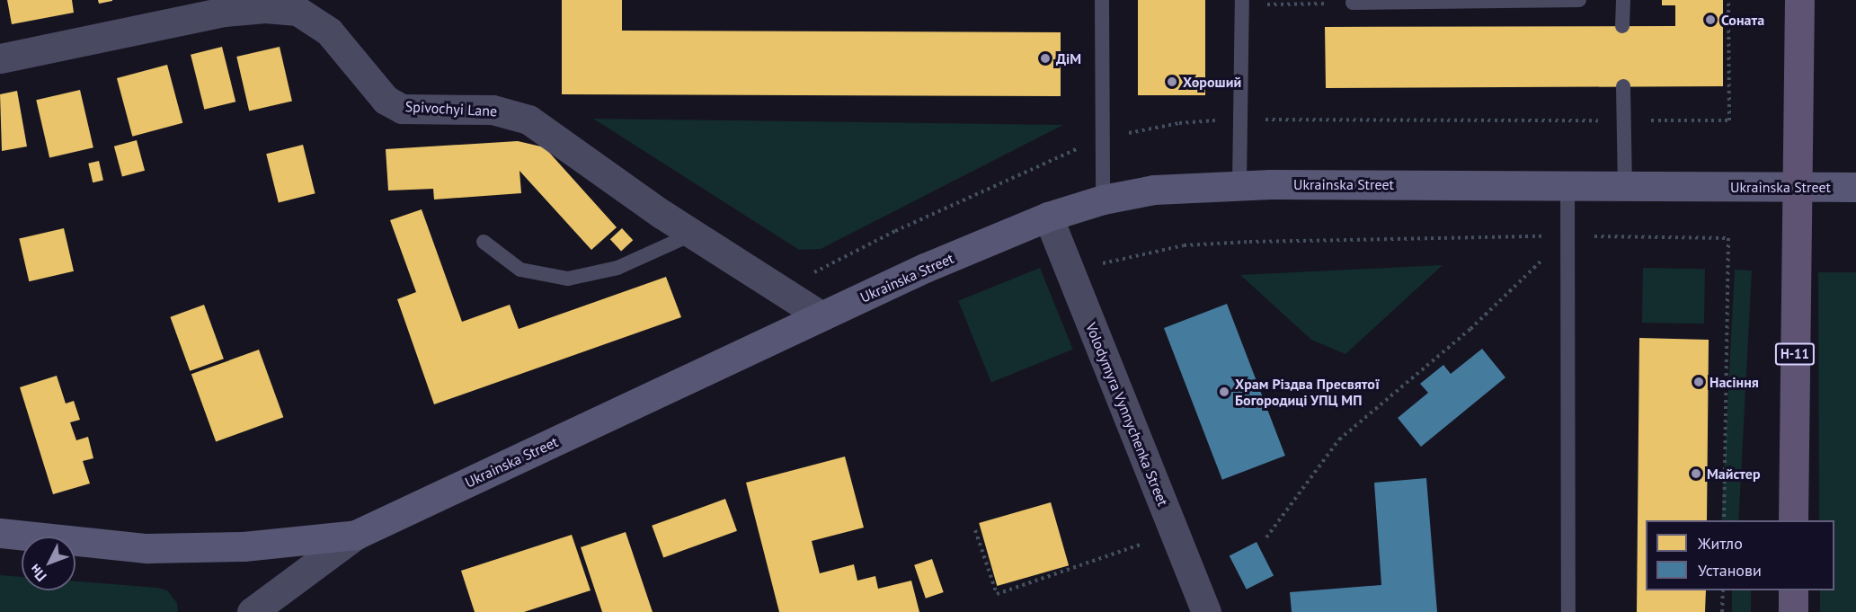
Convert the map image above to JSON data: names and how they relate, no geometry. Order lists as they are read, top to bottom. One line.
{"streets":{"main road":["Ukrainska Street","Н-11"],"street":["Spivochyi Lane","Volodymyra Vynnychenka Street"]},"crossings":[["Spivochyi Lane","Ukrainska Street"],["Ukrainska Street","Н-11"],["Ukrainska Street","Volodymyra Vynnychenka Street"]],"places":["Соната","ДіМ","Хороший","Насіння","Храм Різдва Пресвятої Богородиці УПЦ МП","Майстер"],"legend":["Житло","Установи"],"north":"bottom left"}
